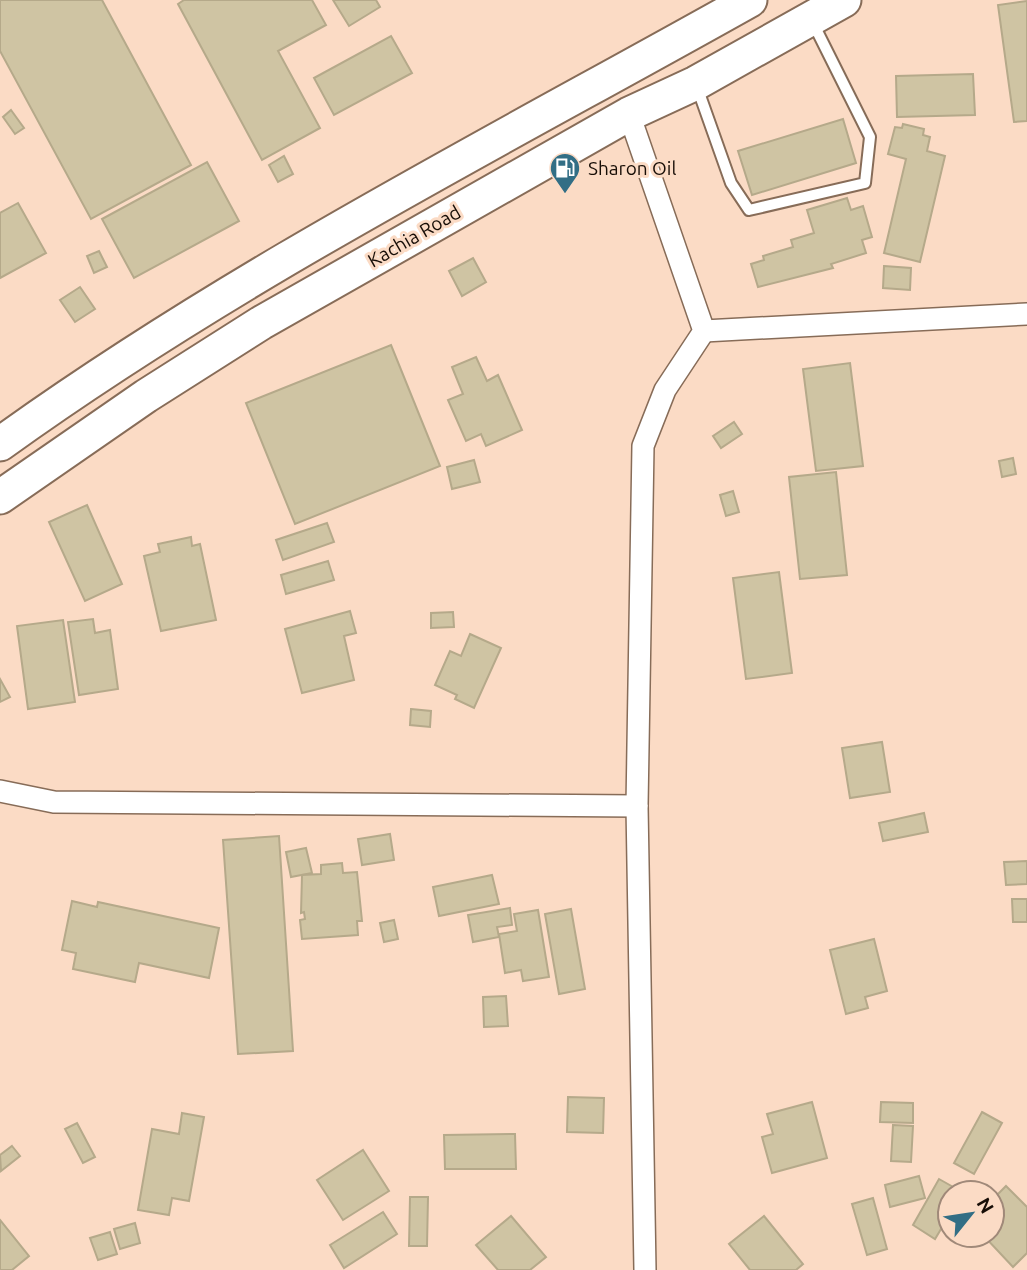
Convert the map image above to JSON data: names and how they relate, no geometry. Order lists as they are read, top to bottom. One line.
{"streets":{"main road":["Kachia Road"]},"places":{"fuel station":["Sharon Oil"]},"north":"top right"}
